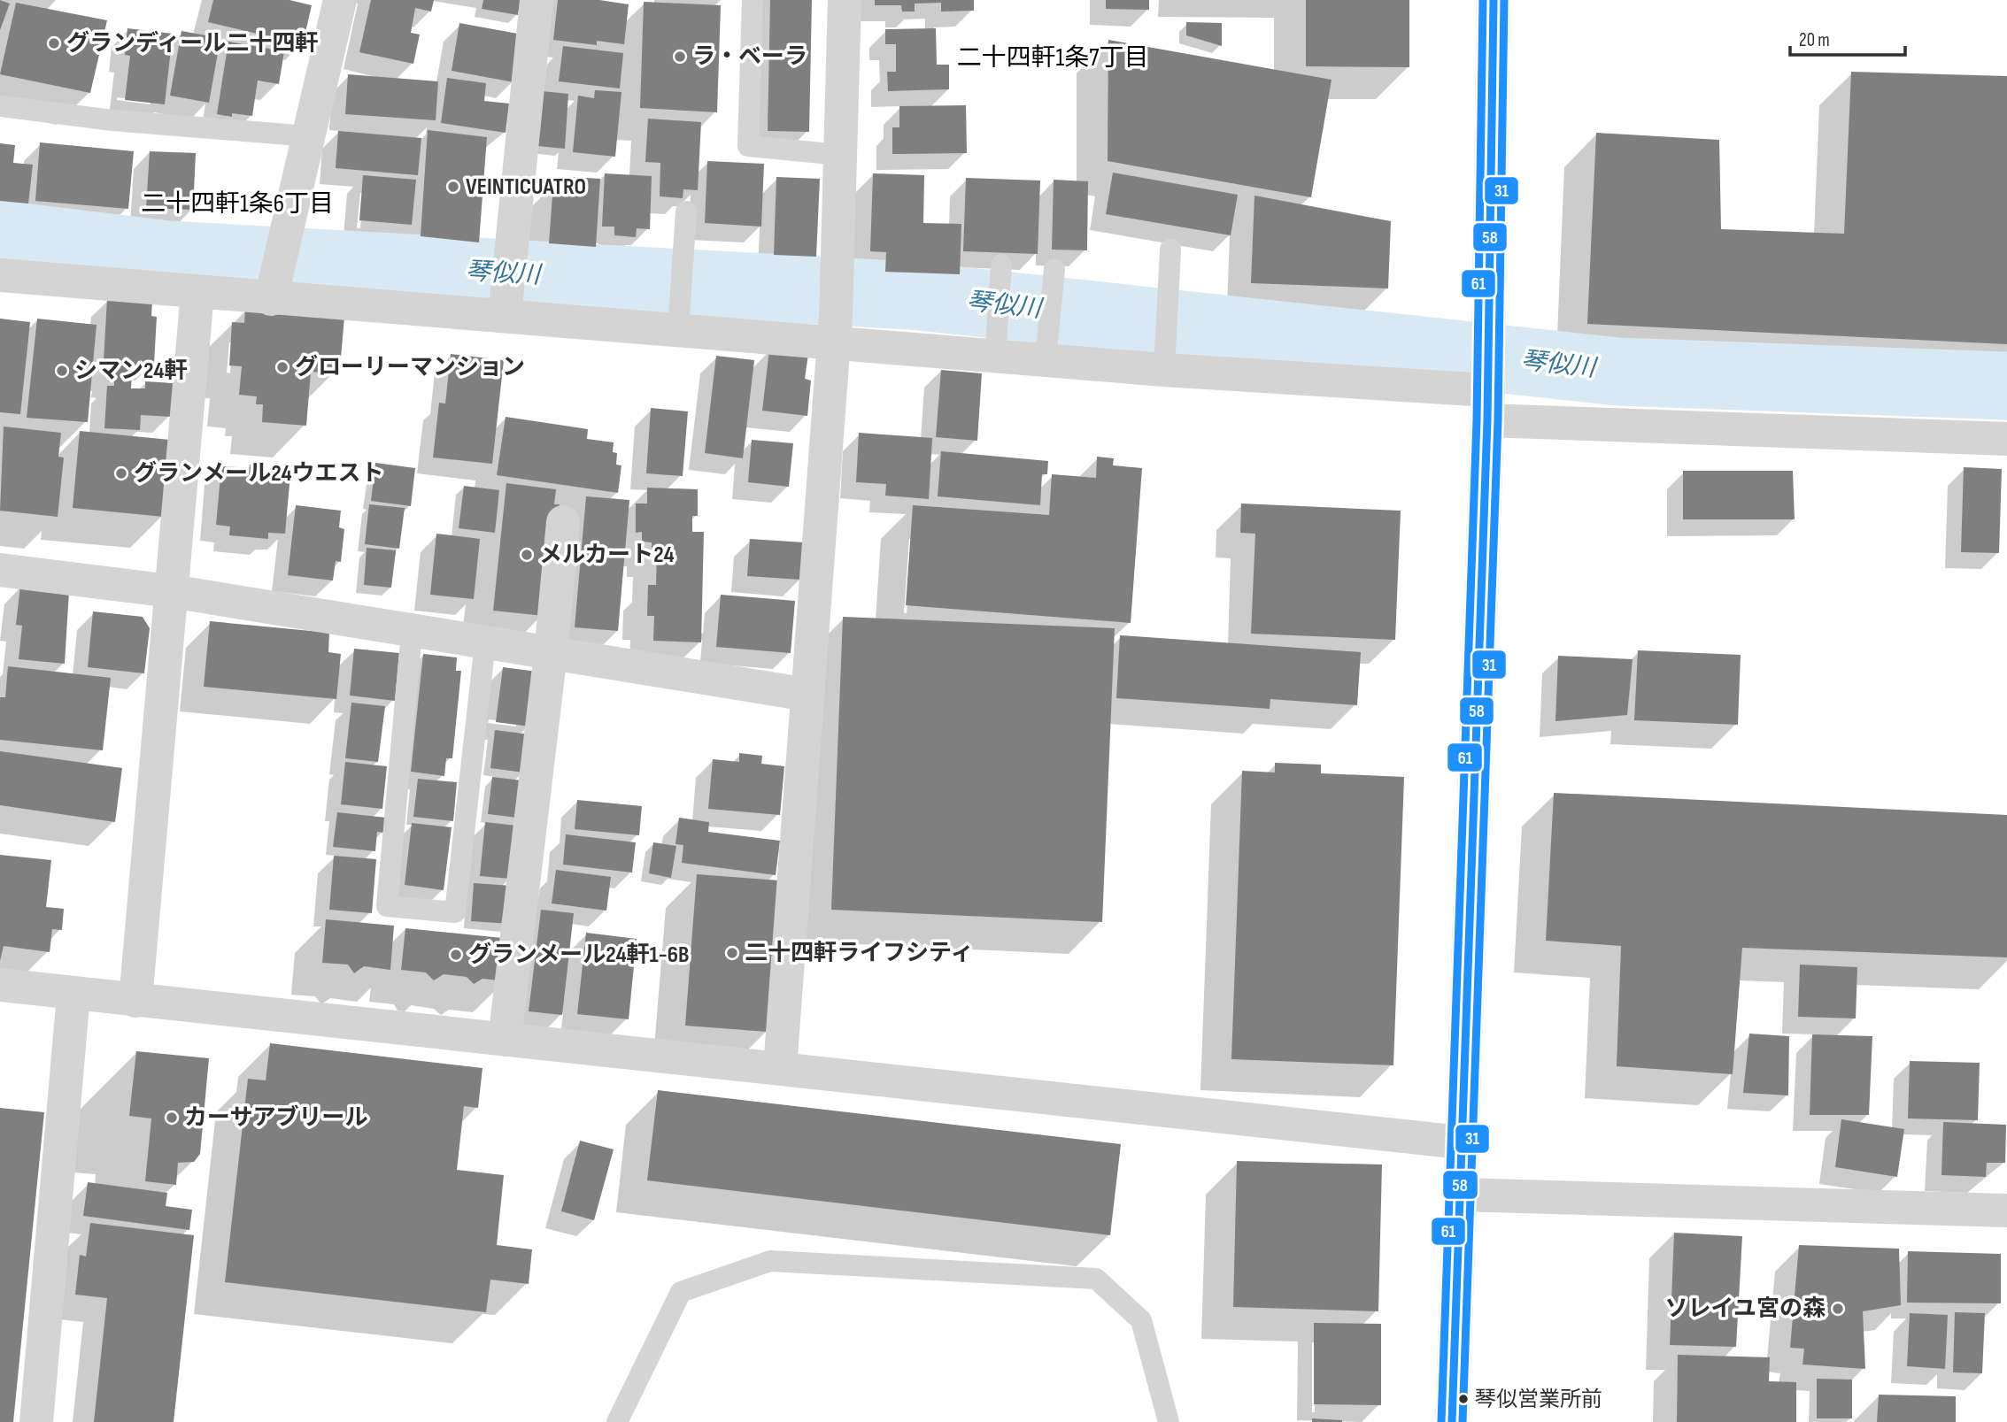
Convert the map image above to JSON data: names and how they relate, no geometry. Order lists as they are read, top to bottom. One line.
{"districts":["二十四軒1条7丁目","二十四軒1条6丁目"],"water":["琴似川"],"places":["グランディール二十四軒","ラ・ベーラ","VEINTICUATRO","グローリーマンション","シマン24軒","グランメール24ウエスト","メルカート24","二十四軒ライフシティ","グランメール24軒1-6B","カーサアブリール","ソレイユ宮の森","琴似営業所前"],"lines":["transit line 58","transit line 31","transit line 61"],"scale_bar":"20 m"}
